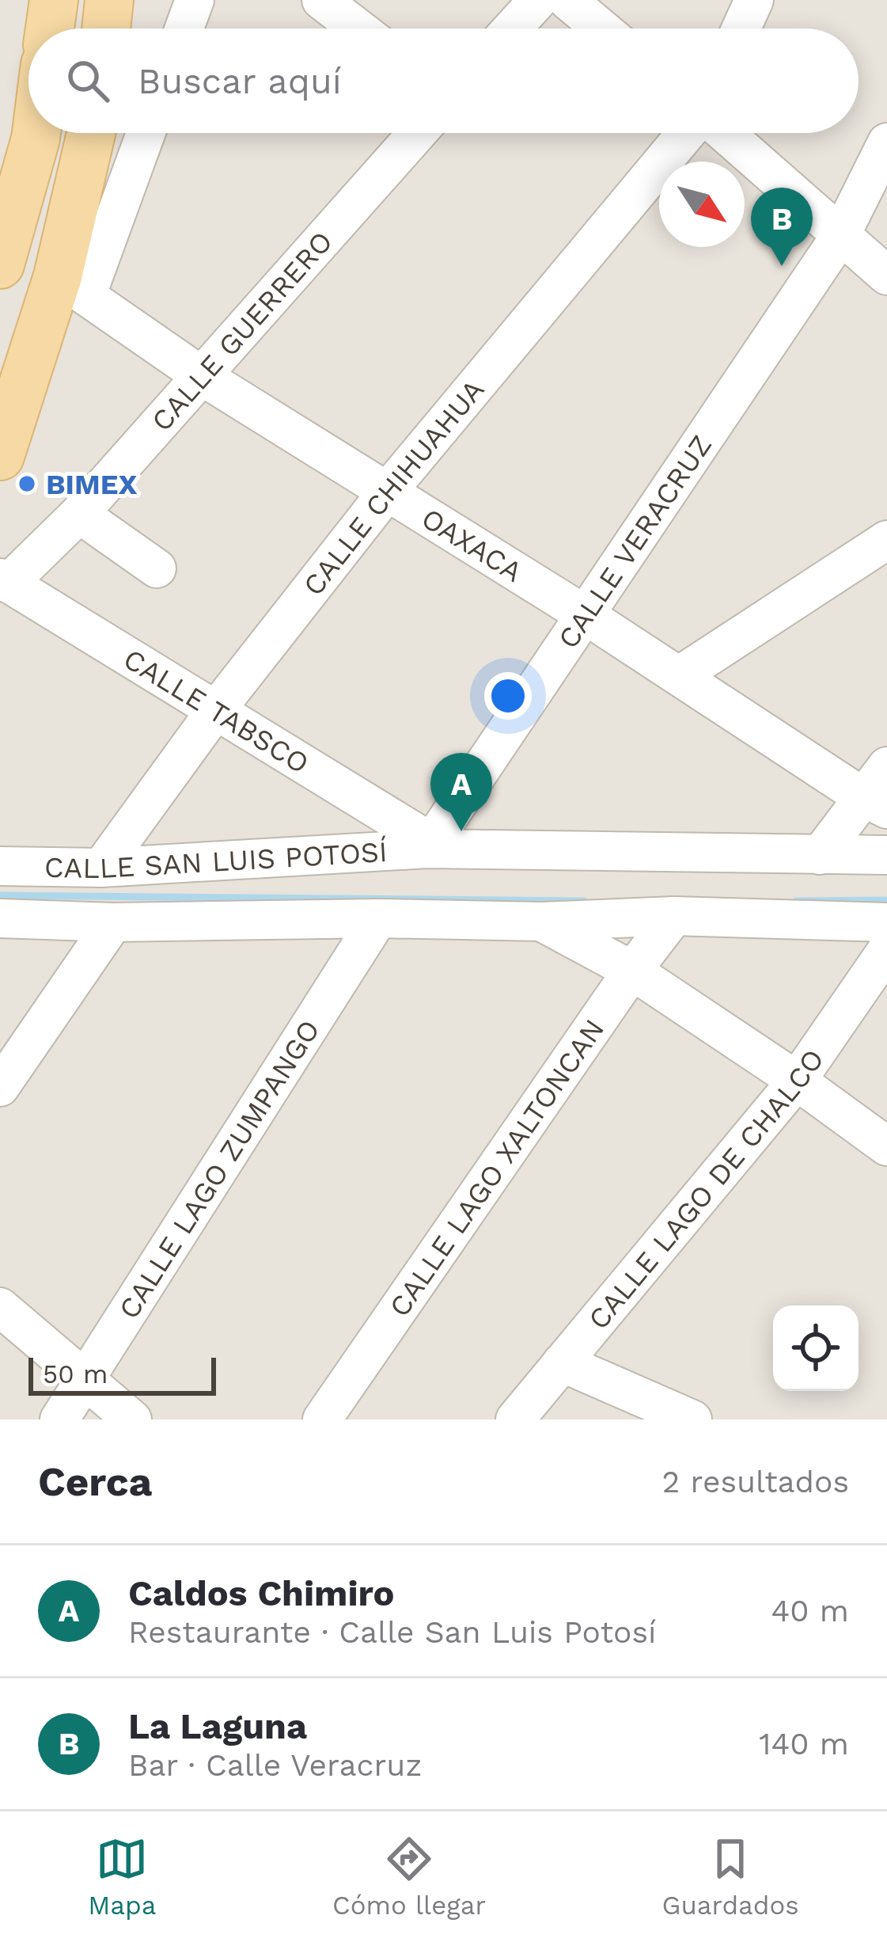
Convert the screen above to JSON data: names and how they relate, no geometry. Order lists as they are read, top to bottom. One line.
{"streets":{"street":["CALLE GUERRERO","CALLE CHIHUAHUA","CALLE VERACRUZ","OAXACA","CALLE TABSCO","CALLE SAN LUIS POTOSÍ","CALLE LAGO XALTONCAN","CALLE LAGO ZUMPANGO","CALLE LAGO DE CHALCO"]},"crossings":[["CALLE GUERRERO","OAXACA"],["CALLE GUERRERO","CALLE TABSCO"],["CALLE CHIHUAHUA","OAXACA"],["CALLE CHIHUAHUA","CALLE TABSCO"],["CALLE CHIHUAHUA","CALLE SAN LUIS POTOSÍ"],["CALLE VERACRUZ","OAXACA"],["CALLE VERACRUZ","CALLE TABSCO"],["CALLE VERACRUZ","CALLE SAN LUIS POTOSÍ"],["CALLE TABSCO","CALLE SAN LUIS POTOSÍ"],["CALLE SAN LUIS POTOSÍ","CALLE LAGO XALTONCAN"],["CALLE SAN LUIS POTOSÍ","CALLE LAGO ZUMPANGO"]],"places":["BIMEX"],"scale_bar":"50 m","north":"bottom right","page":{"search":"Buscar aquí","pins":["B","A"],"scale":"50 m","heading":["Cerca","2 resultados"],"list":[{"mark":"A","name":"Caldos Chimiro","note":"Restaurante · Calle San Luis Potosí","value":"40 m"},{"mark":"B","name":"La Laguna","note":"Bar · Calle Veracruz","value":"140 m"}],"nav":["Mapa","Cómo llegar","Guardados"]}}
